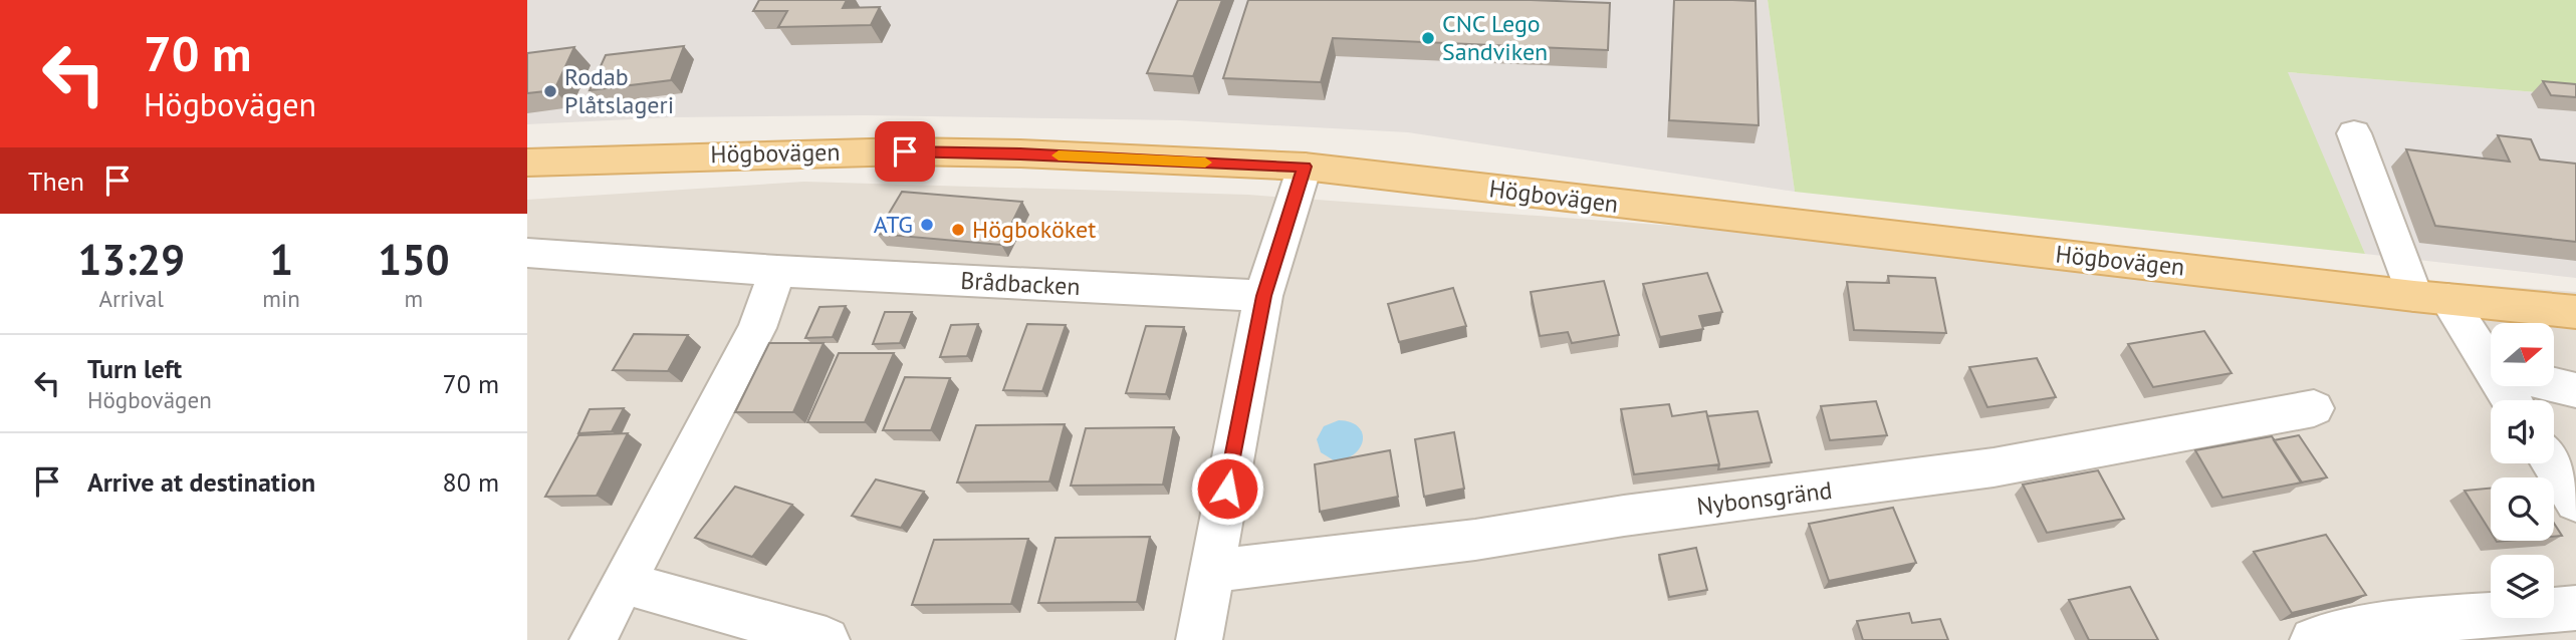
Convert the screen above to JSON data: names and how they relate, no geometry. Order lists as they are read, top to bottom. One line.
{"streets":{"main road":["Högbovägen"],"street":["Brådbacken","Nybonsgränd"]},"places":["CNC Lego Sandviken","Rodab Plåtslageri","ATG","Högboköket"],"north":"right","page":{"turn":["70 m","Högbovägen"],"then":"Then","eta":["13:29","Arrival","1","min","150","m"],"list":[{"name":"Turn left","note":"Högbovägen","value":"70 m"},{"name":"Arrive at destination","value":"80 m"}]}}
